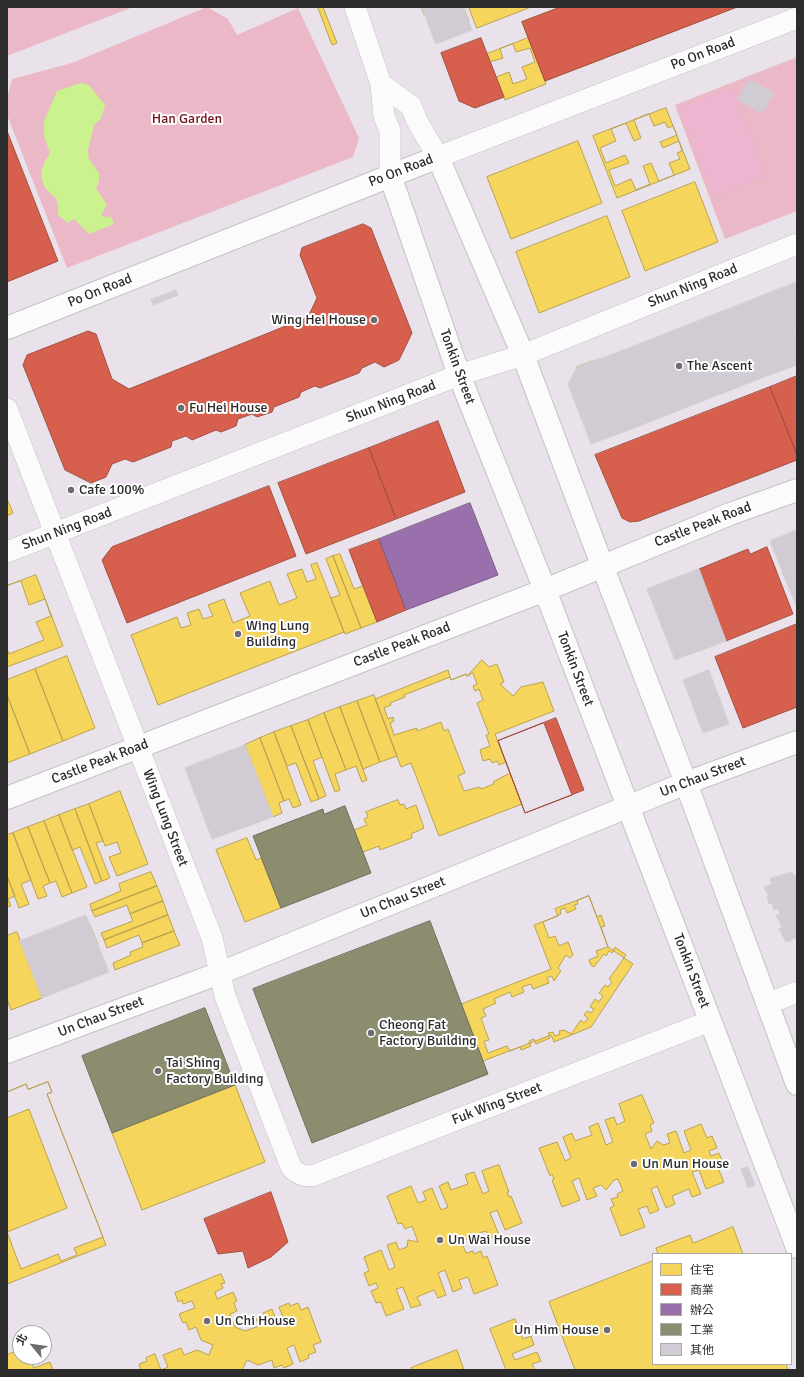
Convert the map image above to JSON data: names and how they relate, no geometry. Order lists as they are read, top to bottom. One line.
{"streets":{"main road":["Po On Road","Tonkin Street","Castle Peak Road","Un Chau Street"],"street":["Shun Ning Road","Wing Lung Street","Fuk Wing Street"]},"crossings":[["Po On Road","Tonkin Street"],["Shun Ning Road","Tonkin Street"],["Shun Ning Road","Wing Lung Street"],["Tonkin Street","Castle Peak Road"],["Tonkin Street","Un Chau Street"],["Tonkin Street","Fuk Wing Street"],["Castle Peak Road","Wing Lung Street"],["Un Chau Street","Wing Lung Street"],["Wing Lung Street","Fuk Wing Street"]],"parks":["Han Garden"],"places":["Wing Hei House","The Ascent","Fu Hei House","Cafe 100%","Wing Lung Building","Cheong Fat Factory Building","Tai Shing Factory Building","Un Mun House","Un Wai House","Un Chi House","Un Him House"],"legend":["住宅","商業","辦公","工業","其他"],"north":"top left"}
